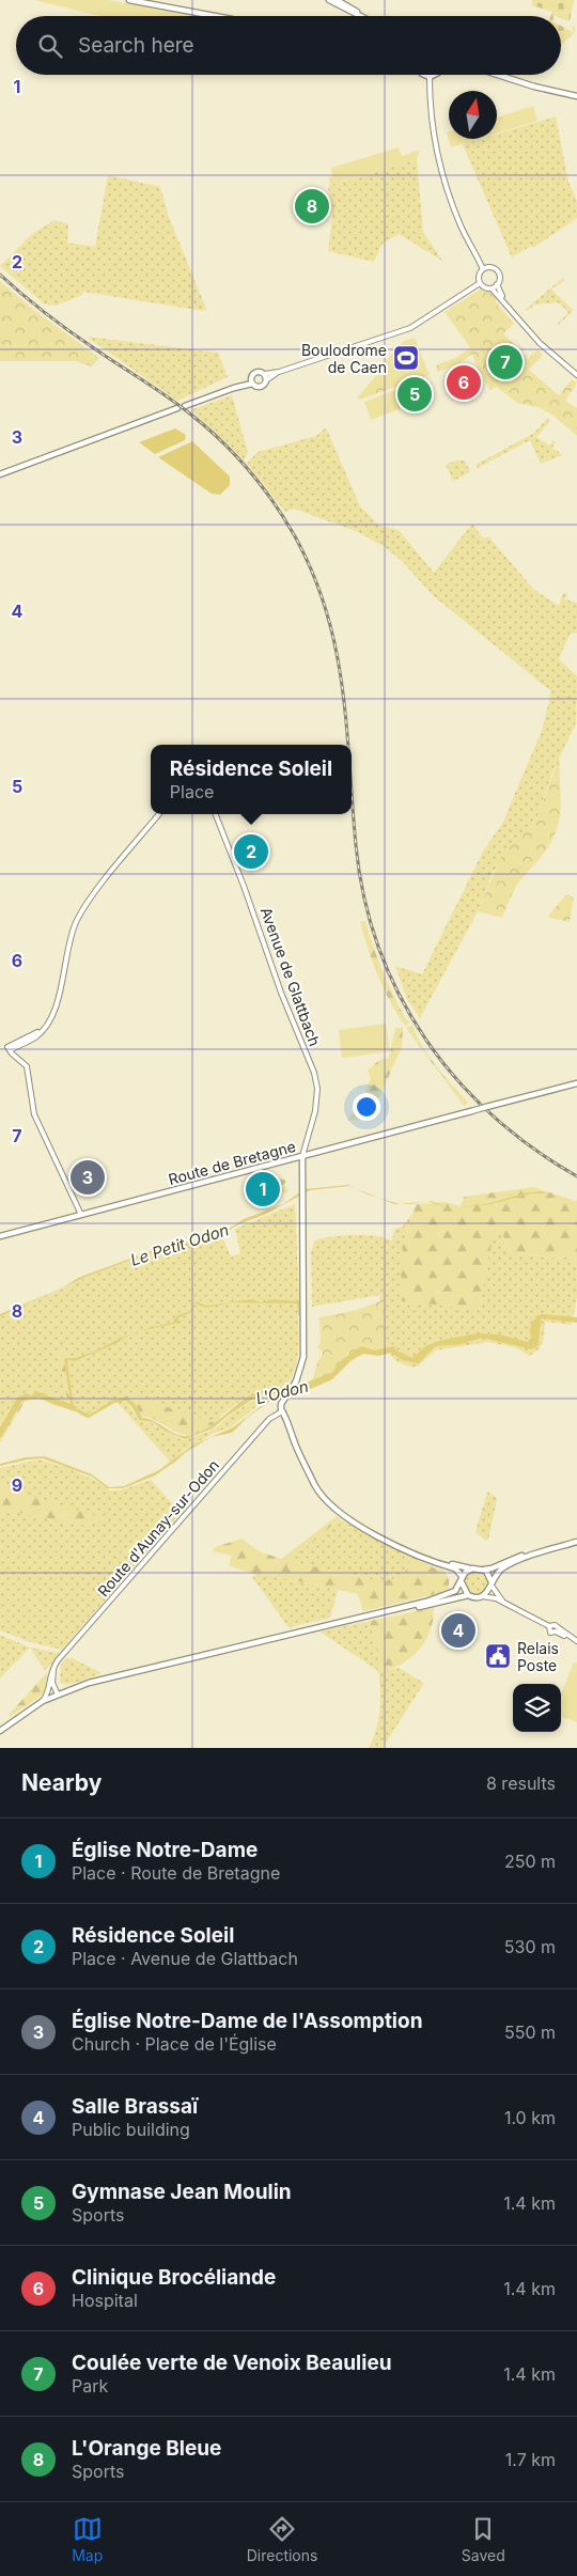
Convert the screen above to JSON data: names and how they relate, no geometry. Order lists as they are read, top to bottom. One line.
{"streets":{"main road":["Route de Bretagne"],"street":["Avenue de Glattbach","Route d'Aunay-sur-Odon"]},"crossings":[["Avenue de Glattbach","Route de Bretagne"]],"water":["Le Petit Odon","L'Odon"],"places":{"sports":["Boulodrome de Caen"],"public building":["Relais Poste"]},"north":"top","page":{"search":"Search here","pins":["8","7","6","5","2","3","1","4"],"popup":["Résidence Soleil","Place"],"heading":["Nearby","8 results"],"list":[{"mark":"1","name":"Église Notre-Dame","note":"Place · Route de Bretagne","value":"250 m"},{"mark":"2","name":"Résidence Soleil","note":"Place · Avenue de Glattbach","value":"530 m"},{"mark":"3","name":"Église Notre-Dame de l'Assomption","note":"Church · Place de l'Église","value":"550 m"},{"mark":"4","name":"Salle Brassaï","note":"Public building","value":"1.0 km"},{"mark":"5","name":"Gymnase Jean Moulin","note":"Sports","value":"1.4 km"},{"mark":"6","name":"Clinique Brocéliande","note":"Hospital","value":"1.4 km"},{"mark":"7","name":"Coulée verte de Venoix Beaulieu","note":"Park","value":"1.4 km"},{"mark":"8","name":"L'Orange Bleue","note":"Sports","value":"1.7 km"}],"nav":["Map","Directions","Saved"]},"grid":{"rows":["1","2","3","4","5","6","7","8","9"]}}
